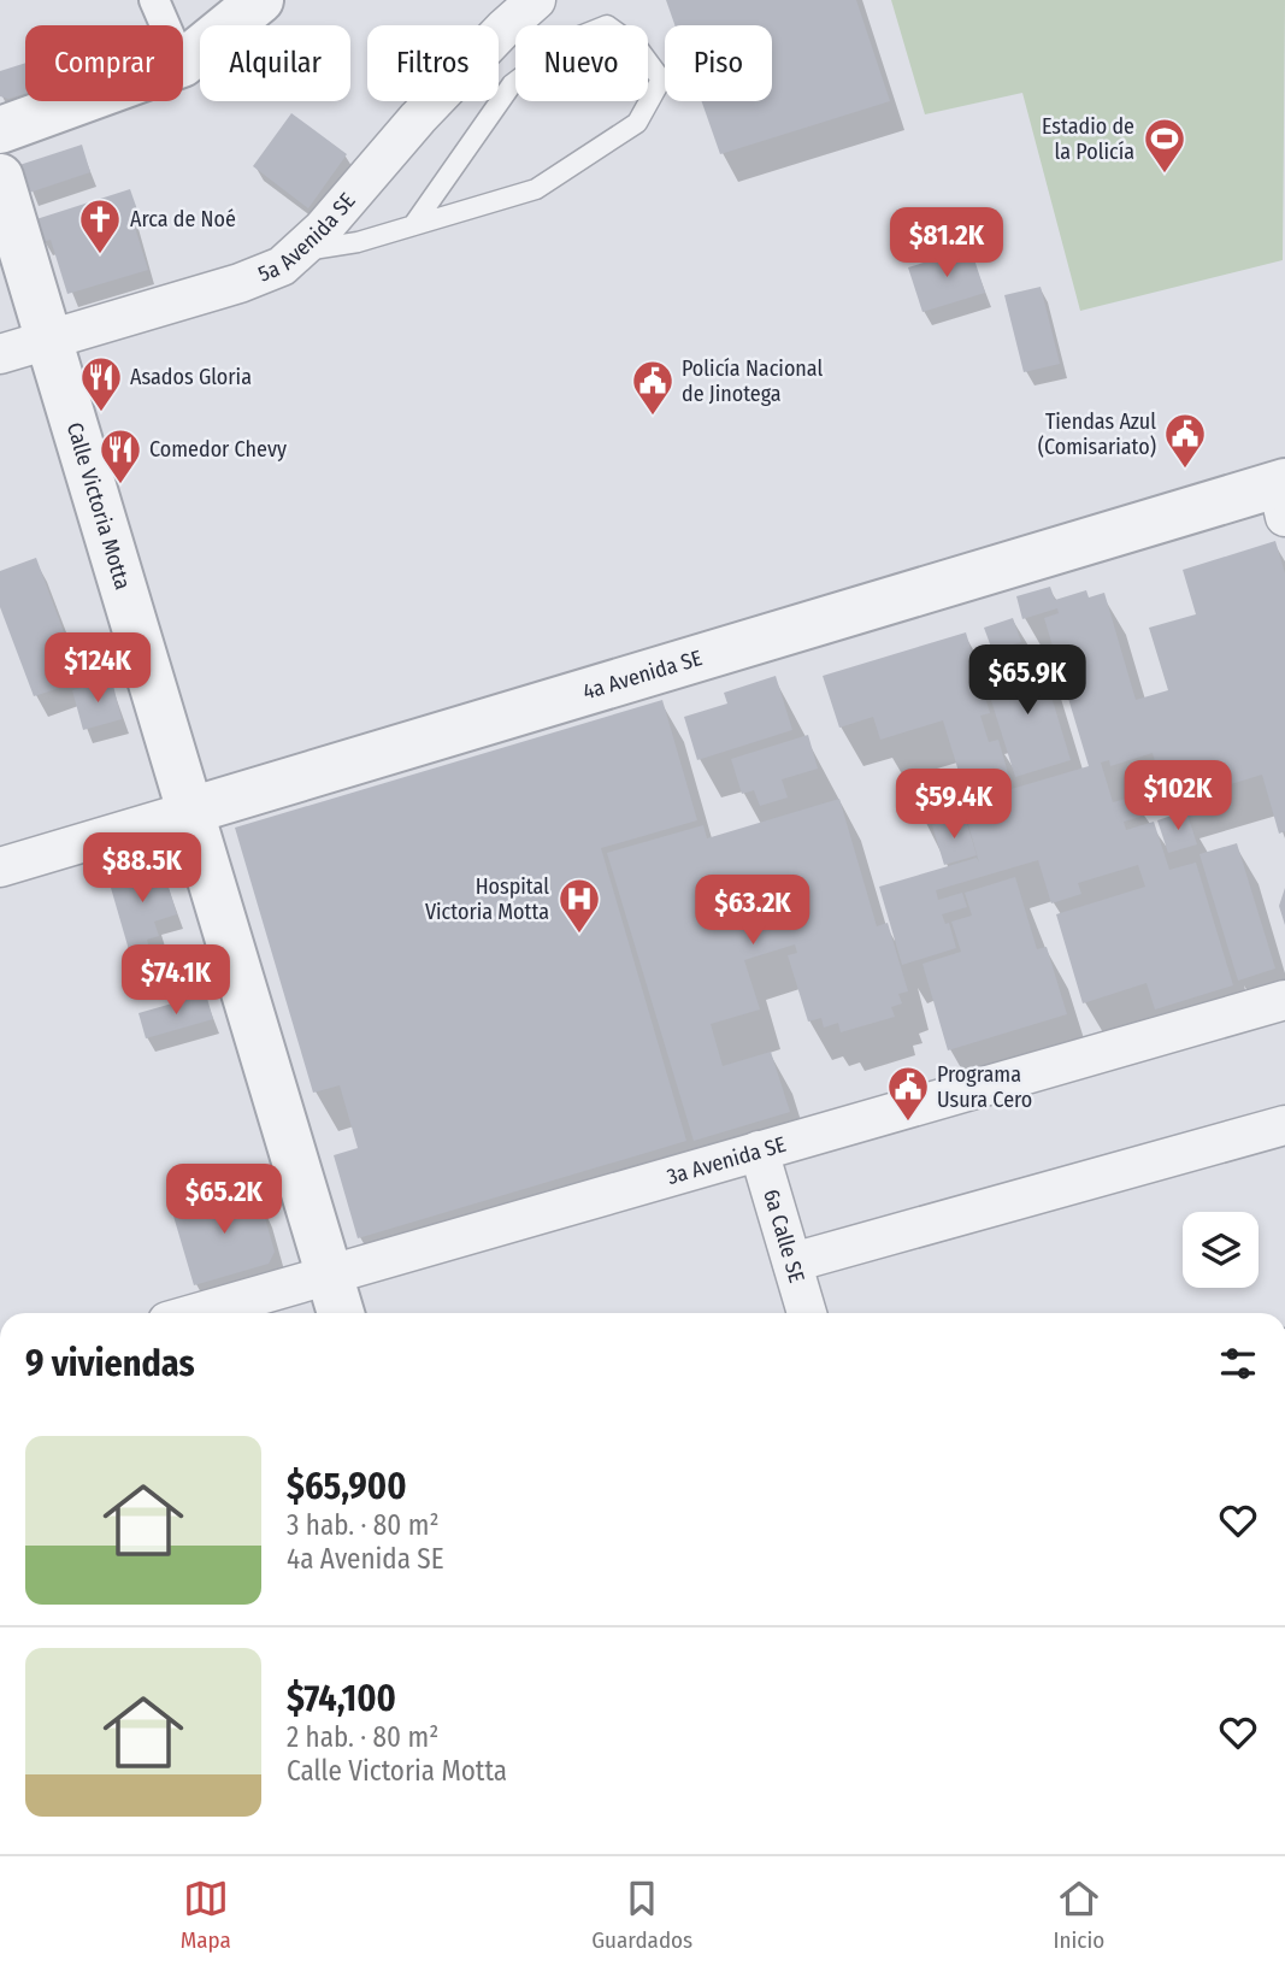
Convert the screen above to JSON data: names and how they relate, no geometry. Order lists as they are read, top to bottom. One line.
{"streets":{"street":["5a Avenida SE","Calle Victoria Motta","4a Avenida SE","3a Avenida SE","6a Calle SE"]},"crossings":[["5a Avenida SE","Calle Victoria Motta"],["Calle Victoria Motta","4a Avenida SE"],["Calle Victoria Motta","3a Avenida SE"],["3a Avenida SE","6a Calle SE"]],"places":{"sports":["Estadio de la Policía"],"church":["Arca de Noé"],"restaurant":["Asados Gloria","Comedor Chevy"],"public building":["Policía Nacional de Jinotega","Tiendas Azul (Comisariato)","Programa Usura Cero"],"hospital":["Hospital Victoria Motta"]},"page":{"chip":["Comprar","Alquilar","Filtros","Nuevo","Piso"],"price":["$81.2K","$124K","$65.9K","$102K","$59.4K","$88.5K","$63.2K","$74.1K","$65.2K"],"heading":"9 viviendas","list":[{"name":"$65,900","note":"3 hab. · 80 m² · 4a Avenida SE"},{"name":"$74,100","note":"2 hab. · 80 m² · Calle Victoria Motta"}],"tabs":["Mapa","Guardados","Inicio"]}}
